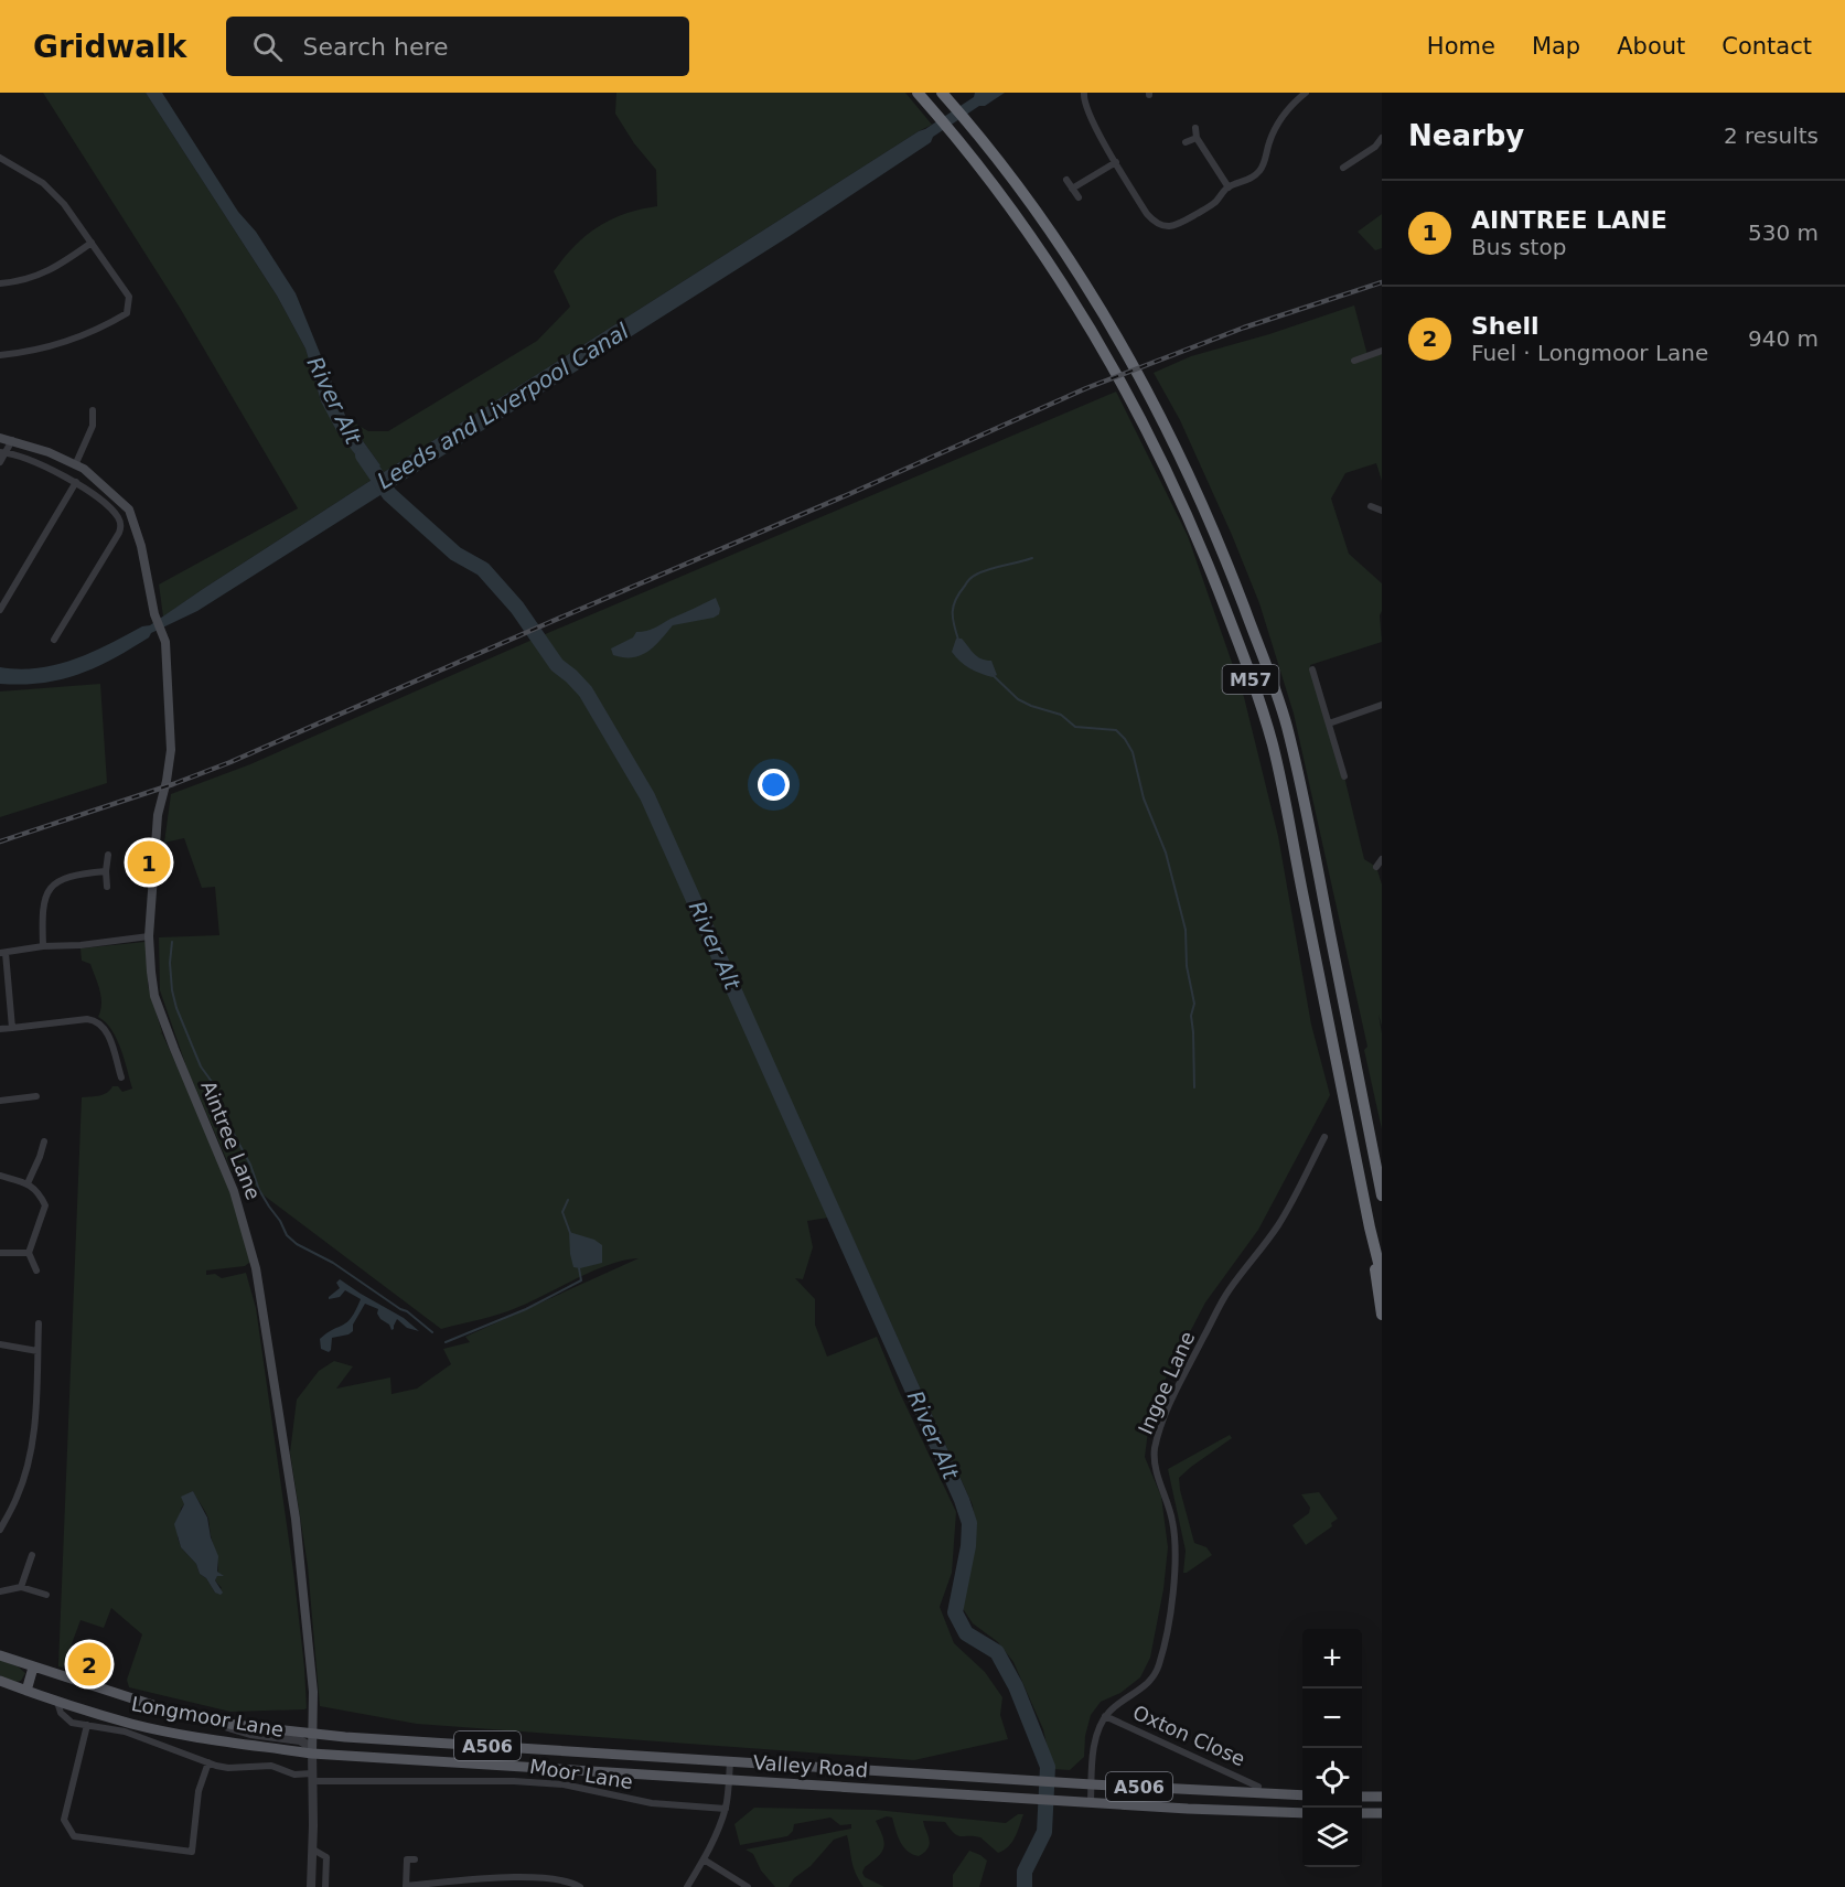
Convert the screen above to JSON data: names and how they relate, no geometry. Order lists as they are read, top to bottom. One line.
{"streets":{"highway":["M57"],"main road":["Aintree Lane","Longmoor Lane","A506","Valley Road"],"street":["Ingoe Lane","Oxton Close","Moor Lane"]},"crossings":[["Aintree Lane","Longmoor Lane"],["Aintree Lane","Valley Road"],["Ingoe Lane","Oxton Close"],["Longmoor Lane","Valley Road"],["Longmoor Lane","Moor Lane"]],"water":["River Alt","Leeds and Liverpool Canal"],"page":{"header":"Gridwalk","search":"Search here","nav":["Home","Map","About","Contact"],"heading":["Nearby","2 results"],"list":[{"mark":"1","name":"AINTREE LANE","note":"Bus stop","value":"530 m"},{"mark":"2","name":"Shell","note":"Fuel · Longmoor Lane","value":"940 m"}],"pins":["1","2"],"map_buttons":["+","−"]}}
